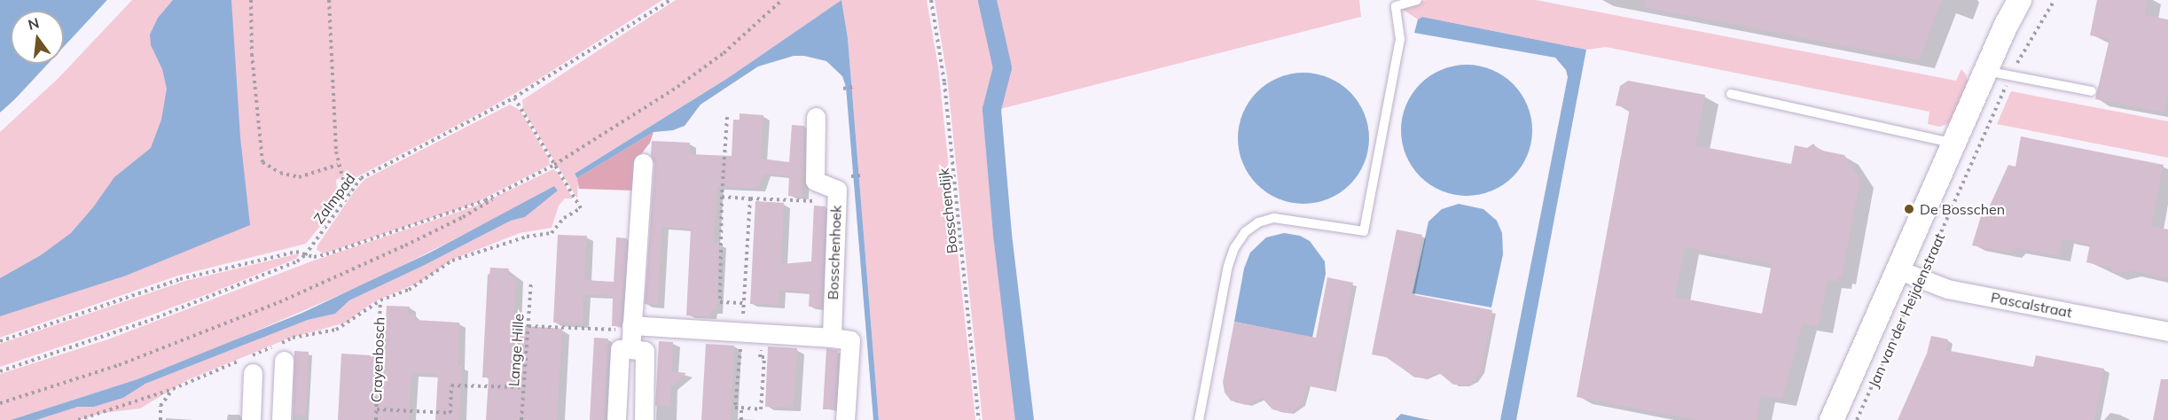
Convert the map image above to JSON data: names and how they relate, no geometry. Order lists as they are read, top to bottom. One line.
{"streets":{"street":["Bosschenhoek","Pascalstraat","Jan van der Heijdenstraat"],"path":["Zalmpad","Bosschendijk","Lange Hille","Crayenbosch"]},"crossings":[["Pascalstraat","Jan van der Heijdenstraat"]],"places":["De Bosschen"],"north":"top"}
